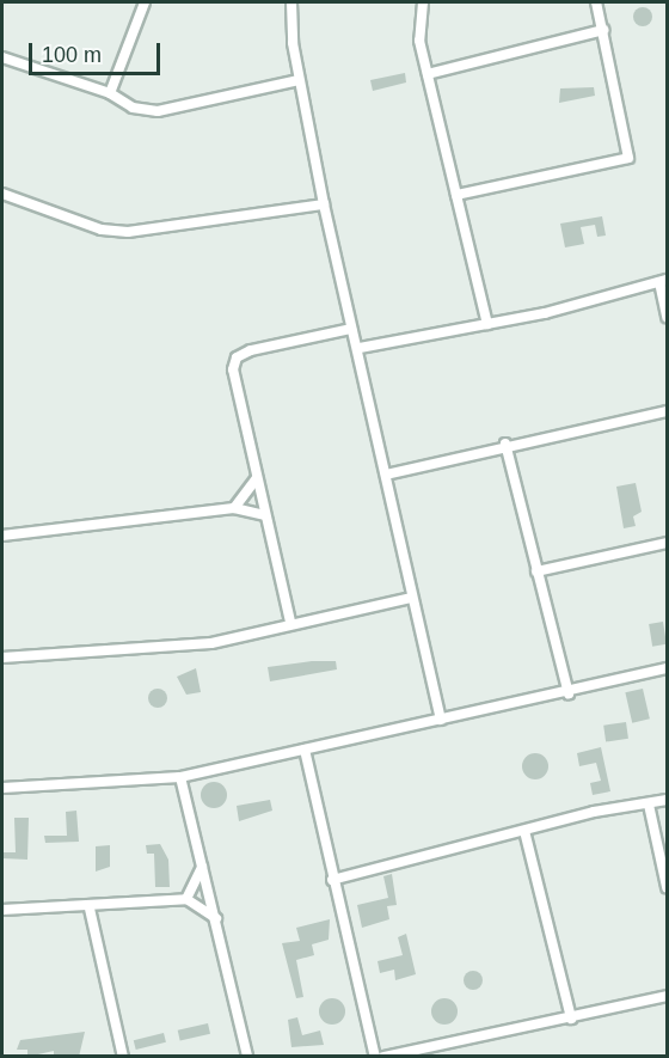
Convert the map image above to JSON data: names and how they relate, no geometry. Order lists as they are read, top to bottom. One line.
{"scale_bar":"100 m"}
